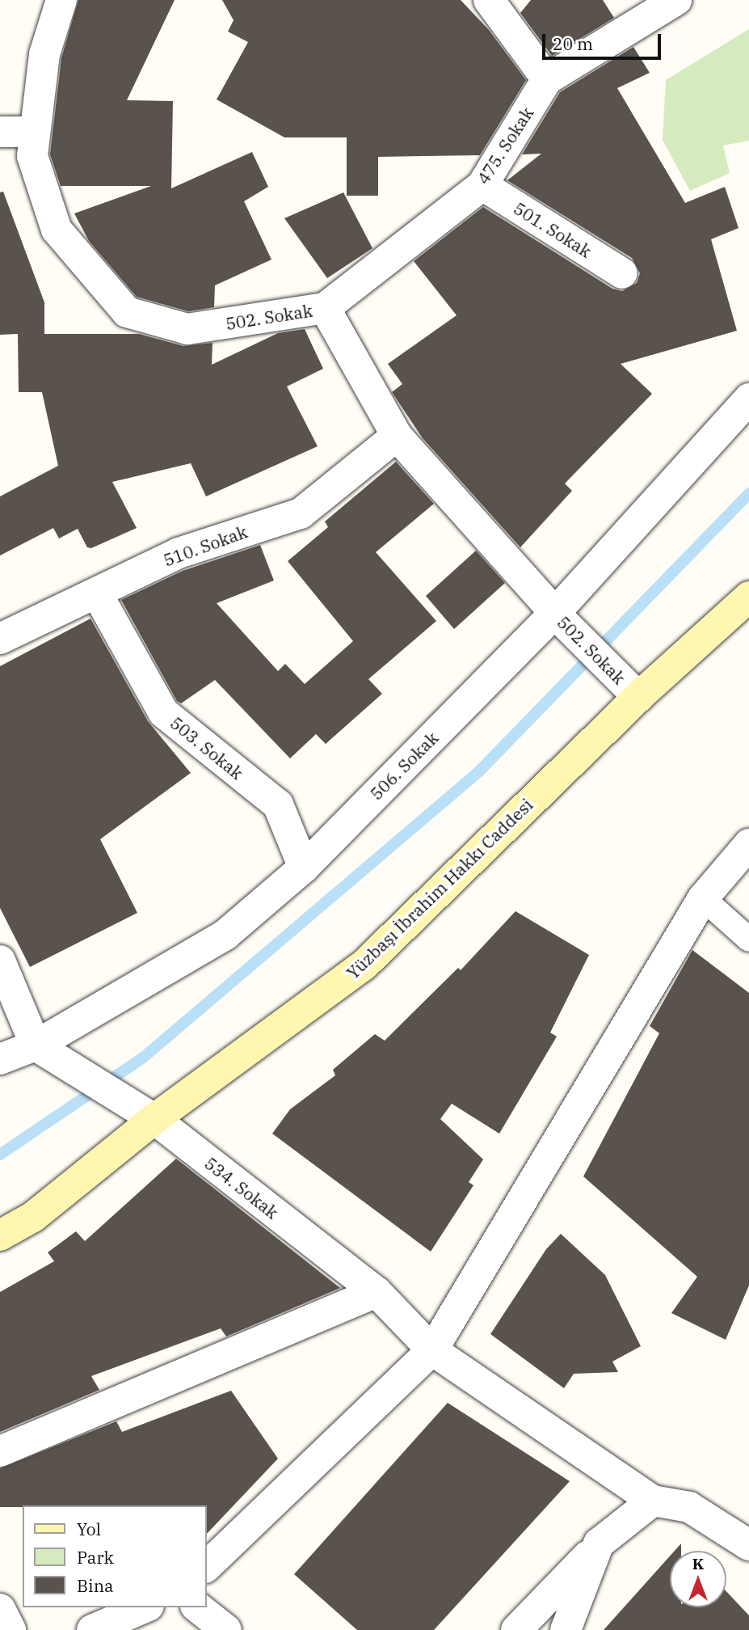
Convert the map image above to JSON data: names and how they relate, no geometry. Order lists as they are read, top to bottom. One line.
{"streets":{"main road":["Yüzbaşı İbrahim Hakkı Caddesi"],"street":["475. Sokak","501. Sokak","502. Sokak","510. Sokak","503. Sokak","506. Sokak","534. Sokak"]},"crossings":[["475. Sokak","501. Sokak"],["475. Sokak","502. Sokak"],["502. Sokak","510. Sokak"],["502. Sokak","506. Sokak"],["502. Sokak","Yüzbaşı İbrahim Hakkı Caddesi"],["510. Sokak","503. Sokak"],["503. Sokak","506. Sokak"],["506. Sokak","534. Sokak"],["Yüzbaşı İbrahim Hakkı Caddesi","534. Sokak"]],"legend":["Yol","Park","Bina"],"scale_bar":"20 m","north":"top"}
